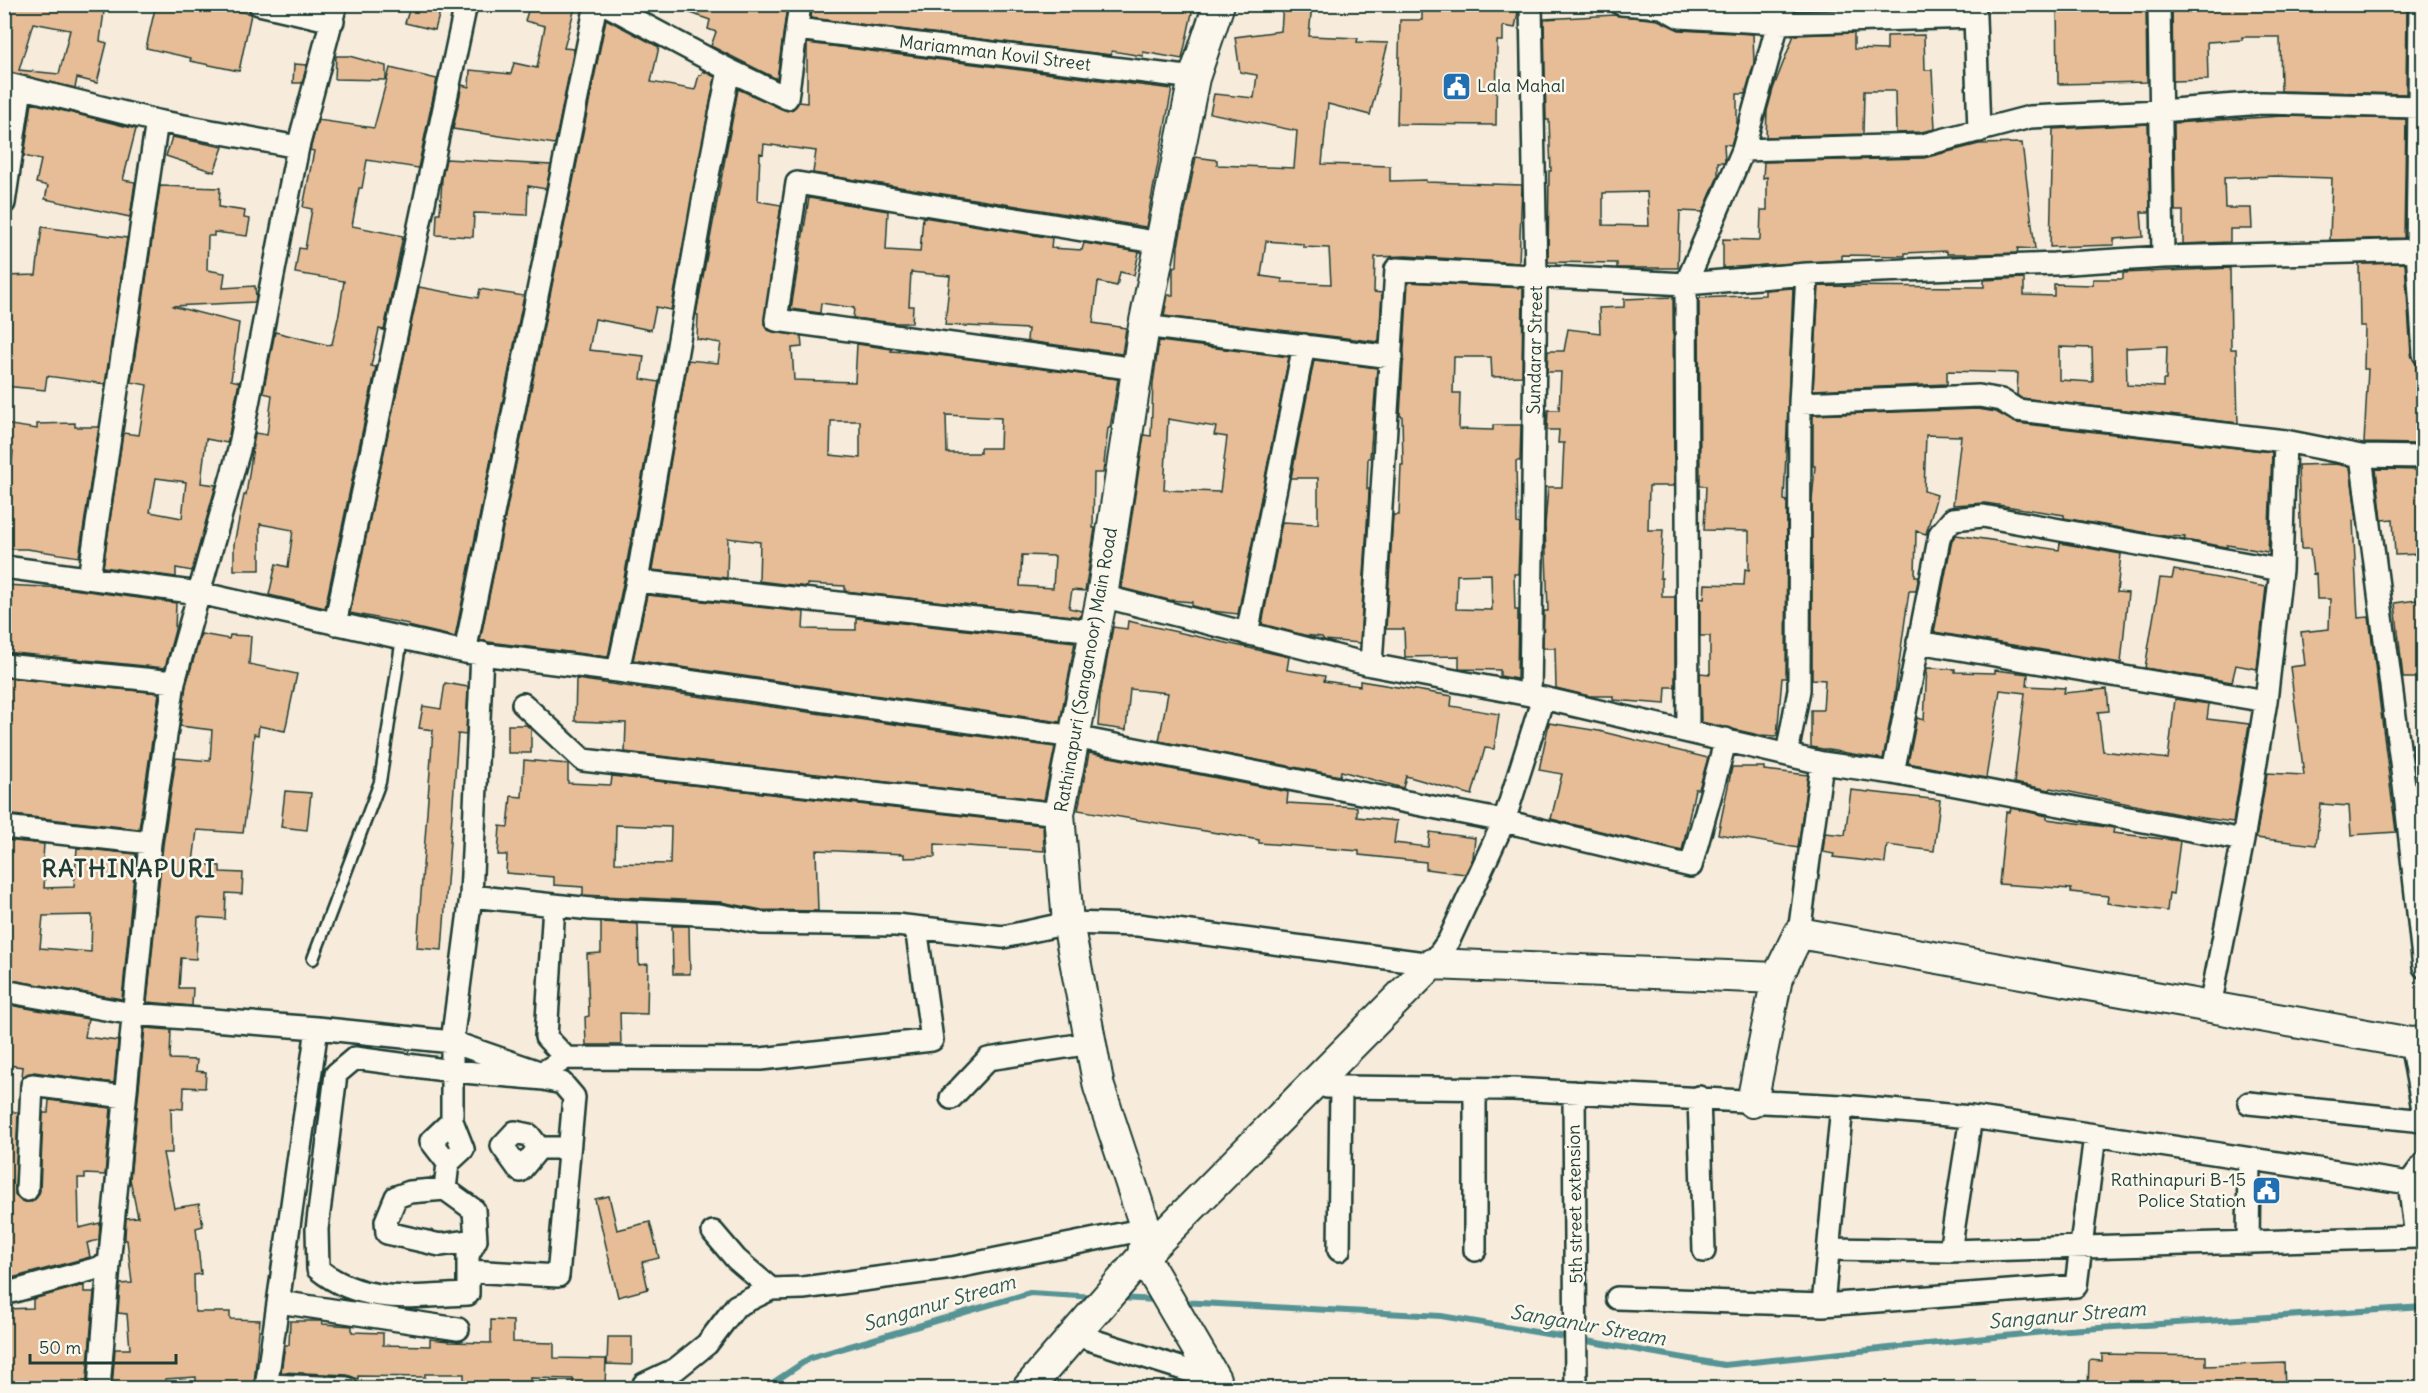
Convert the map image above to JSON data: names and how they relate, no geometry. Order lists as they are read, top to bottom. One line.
{"streets":{"street":["Mariamman Kovil Street","Sundarar Street","Rathinapuri (Sanganoor) Main Road","5th street extension"]},"crossings":[["Mariamman Kovil Street","Rathinapuri (Sanganoor) Main Road"]],"districts":["RATHINAPURI"],"water":["Sanganur Stream"],"places":{"public building":["Lala Mahal","Rathinapuri B-15 Police Station"]},"scale_bar":"50 m"}
